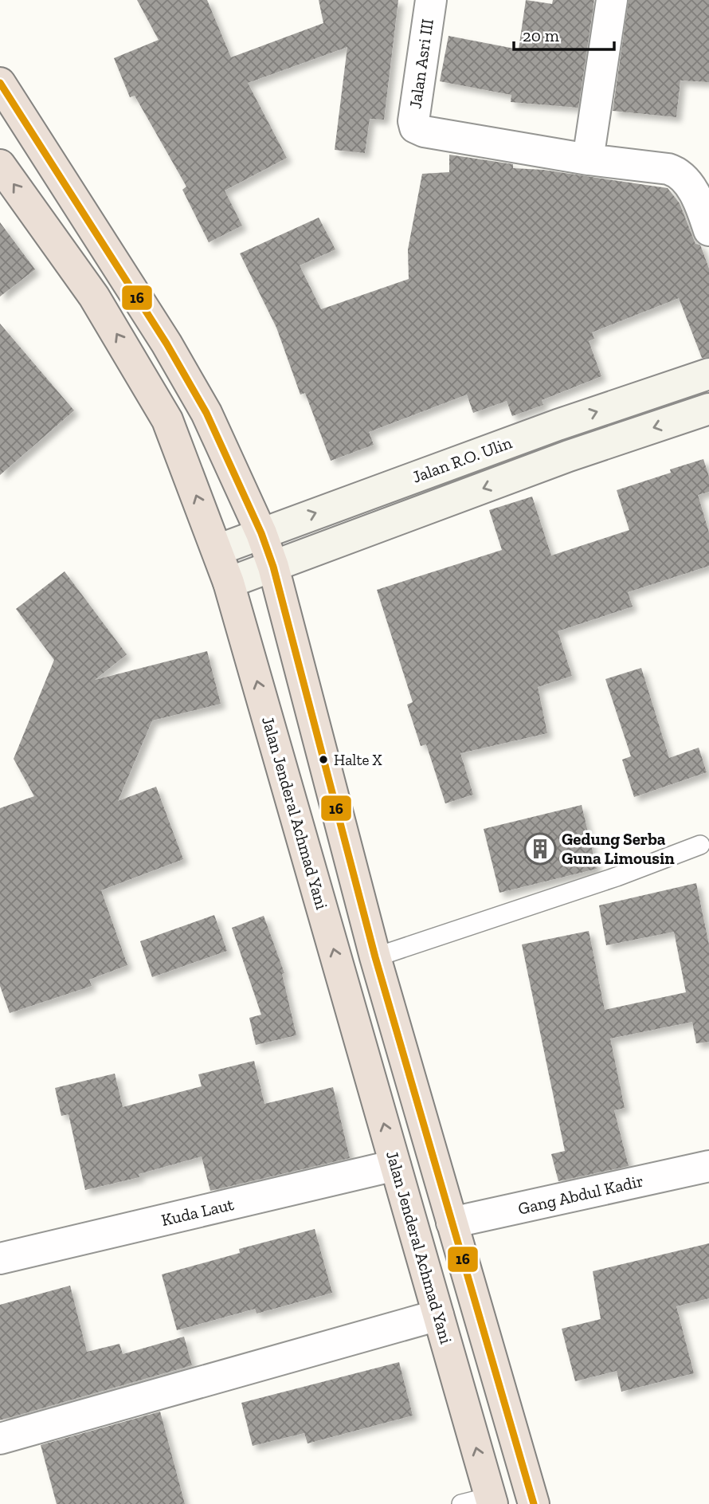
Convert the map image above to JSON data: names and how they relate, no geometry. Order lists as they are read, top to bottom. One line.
{"streets":{"highway":["Jalan Jenderal Achmad Yani"],"main road":["Jalan R.O. Ulin"],"street":["Jalan Asri III","Gang Abdul Kadir","Kuda Laut"]},"crossings":[["Jalan R.O. Ulin","Jalan Jenderal Achmad Yani"],["Jalan Jenderal Achmad Yani","Kuda Laut"]],"places":{"other":["Halte X"],"building":["Gedung Serba Guna Limousin"]},"lines":["transit line 16"],"scale_bar":"20 m"}
